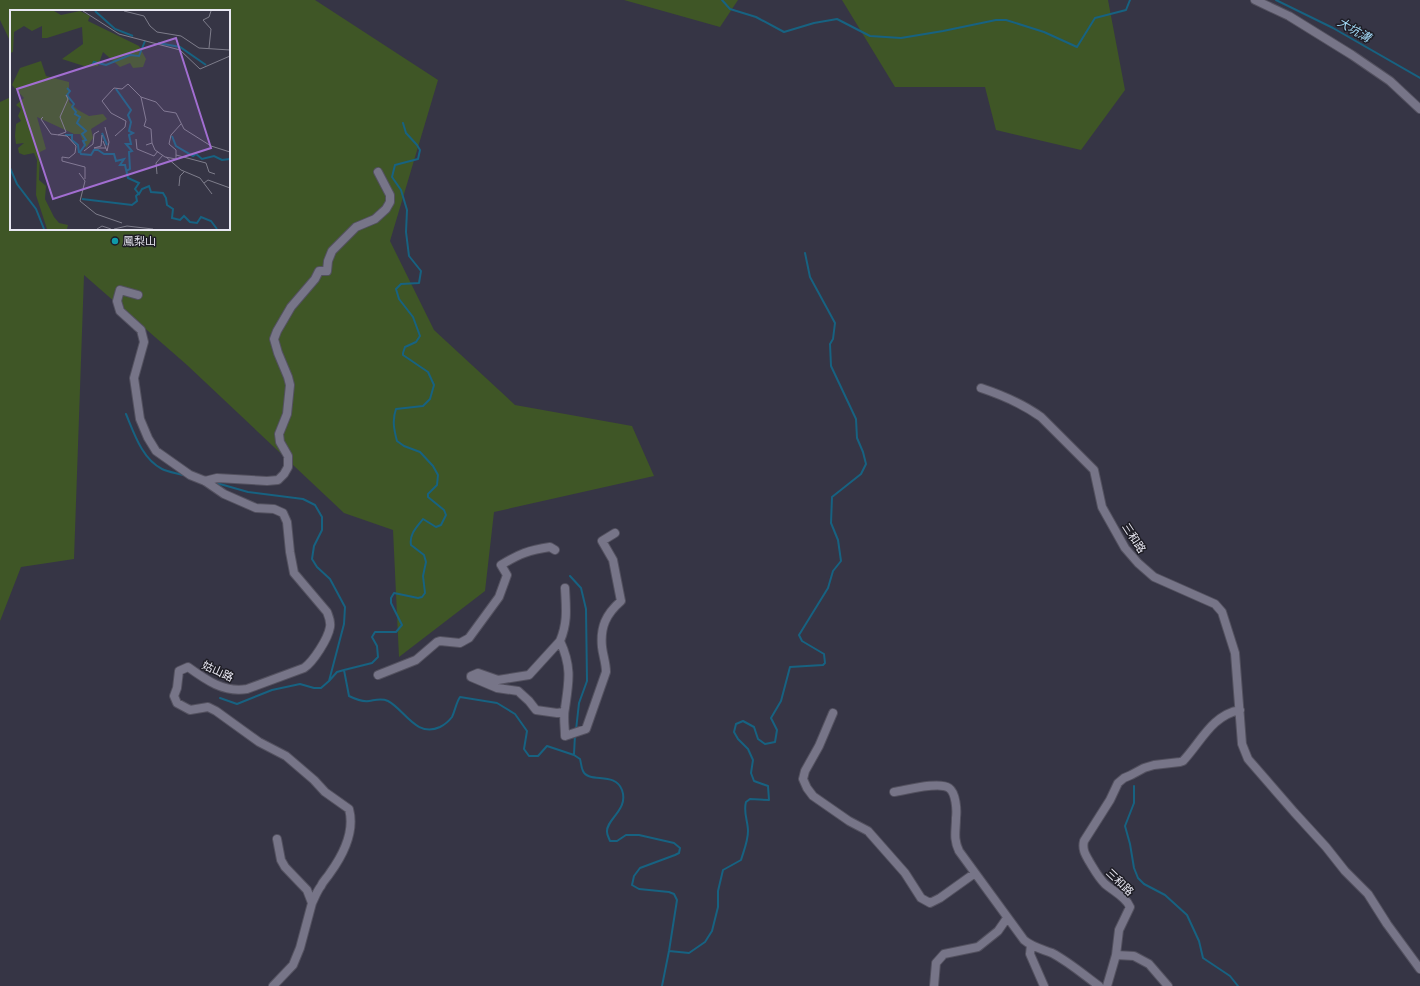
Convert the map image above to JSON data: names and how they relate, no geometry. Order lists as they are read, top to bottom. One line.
{"streets":{"street":["三和路","姑山路"]},"water":["大坑溝"],"places":["鳳梨山"]}
